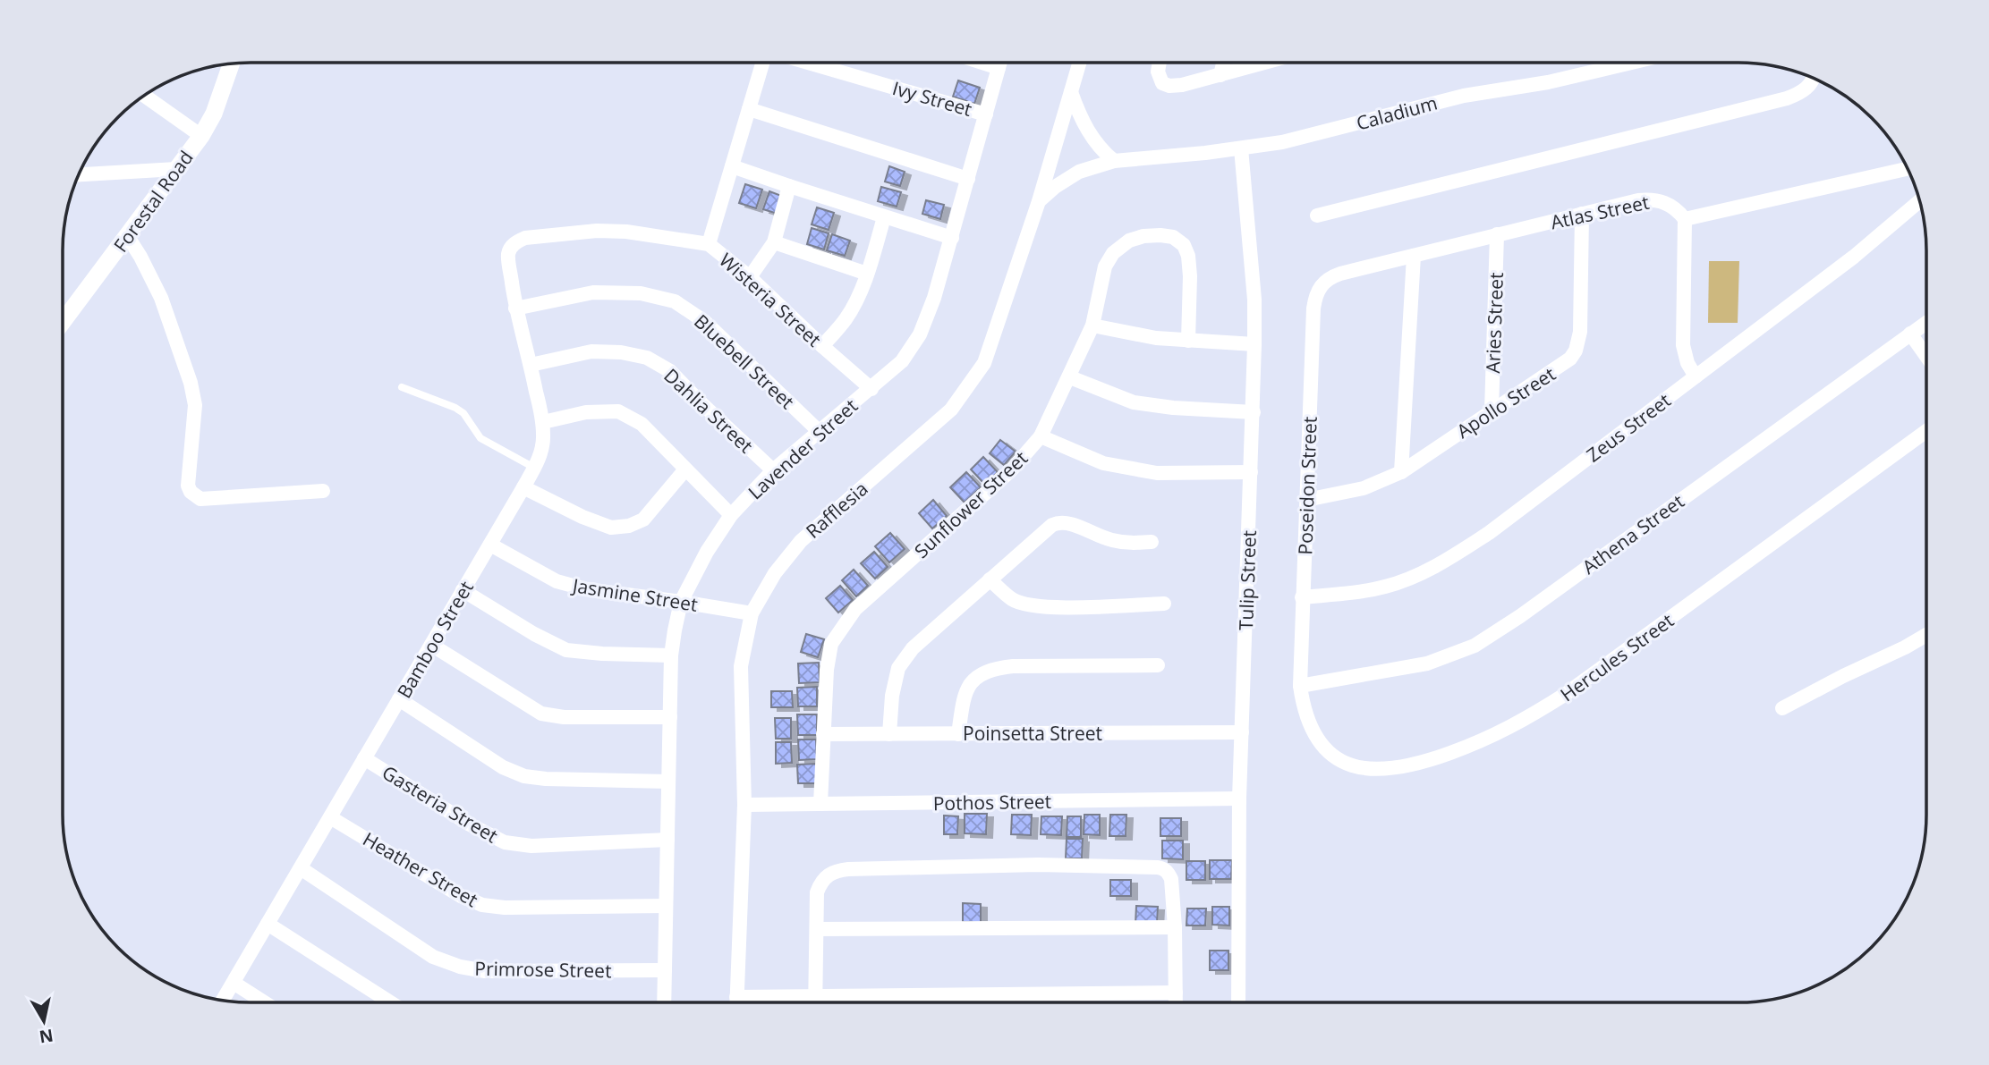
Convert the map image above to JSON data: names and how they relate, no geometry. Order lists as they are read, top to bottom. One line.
{"streets":{"street":["Ivy Street","Caladium","Forestal Road","Atlas Street","Wisteria Street","Aries Street","Bluebell Street","Apollo Street","Dahlia Street","Zeus Street","Lavender Street","Poseidon Street","Sunflower Street","Rafflesia","Athena Street","Tulip Street","Jasmine Street","Bamboo Street","Hercules Street","Poinsetta Street","Pothos Street","Gasteria Street","Heather Street","Primrose Street"]},"crossings":[["Ivy Street","Lavender Street"],["Caladium","Rafflesia"],["Caladium","Tulip Street"],["Atlas Street","Aries Street"],["Atlas Street","Apollo Street"],["Atlas Street","Poseidon Street"],["Wisteria Street","Lavender Street"],["Wisteria Street","Bamboo Street"],["Aries Street","Apollo Street"],["Bluebell Street","Lavender Street"],["Bluebell Street","Bamboo Street"],["Apollo Street","Poseidon Street"],["Dahlia Street","Lavender Street"],["Dahlia Street","Bamboo Street"],["Zeus Street","Poseidon Street"],["Lavender Street","Jasmine Street"],["Lavender Street","Gasteria Street"],["Lavender Street","Heather Street"],["Lavender Street","Primrose Street"],["Poseidon Street","Athena Street"],["Poseidon Street","Hercules Street"],["Sunflower Street","Poinsetta Street"],["Sunflower Street","Pothos Street"],["Rafflesia","Jasmine Street"],["Rafflesia","Pothos Street"],["Athena Street","Hercules Street"],["Tulip Street","Poinsetta Street"],["Tulip Street","Pothos Street"],["Jasmine Street","Bamboo Street"],["Bamboo Street","Gasteria Street"],["Bamboo Street","Heather Street"],["Bamboo Street","Primrose Street"]],"north":"bottom"}
